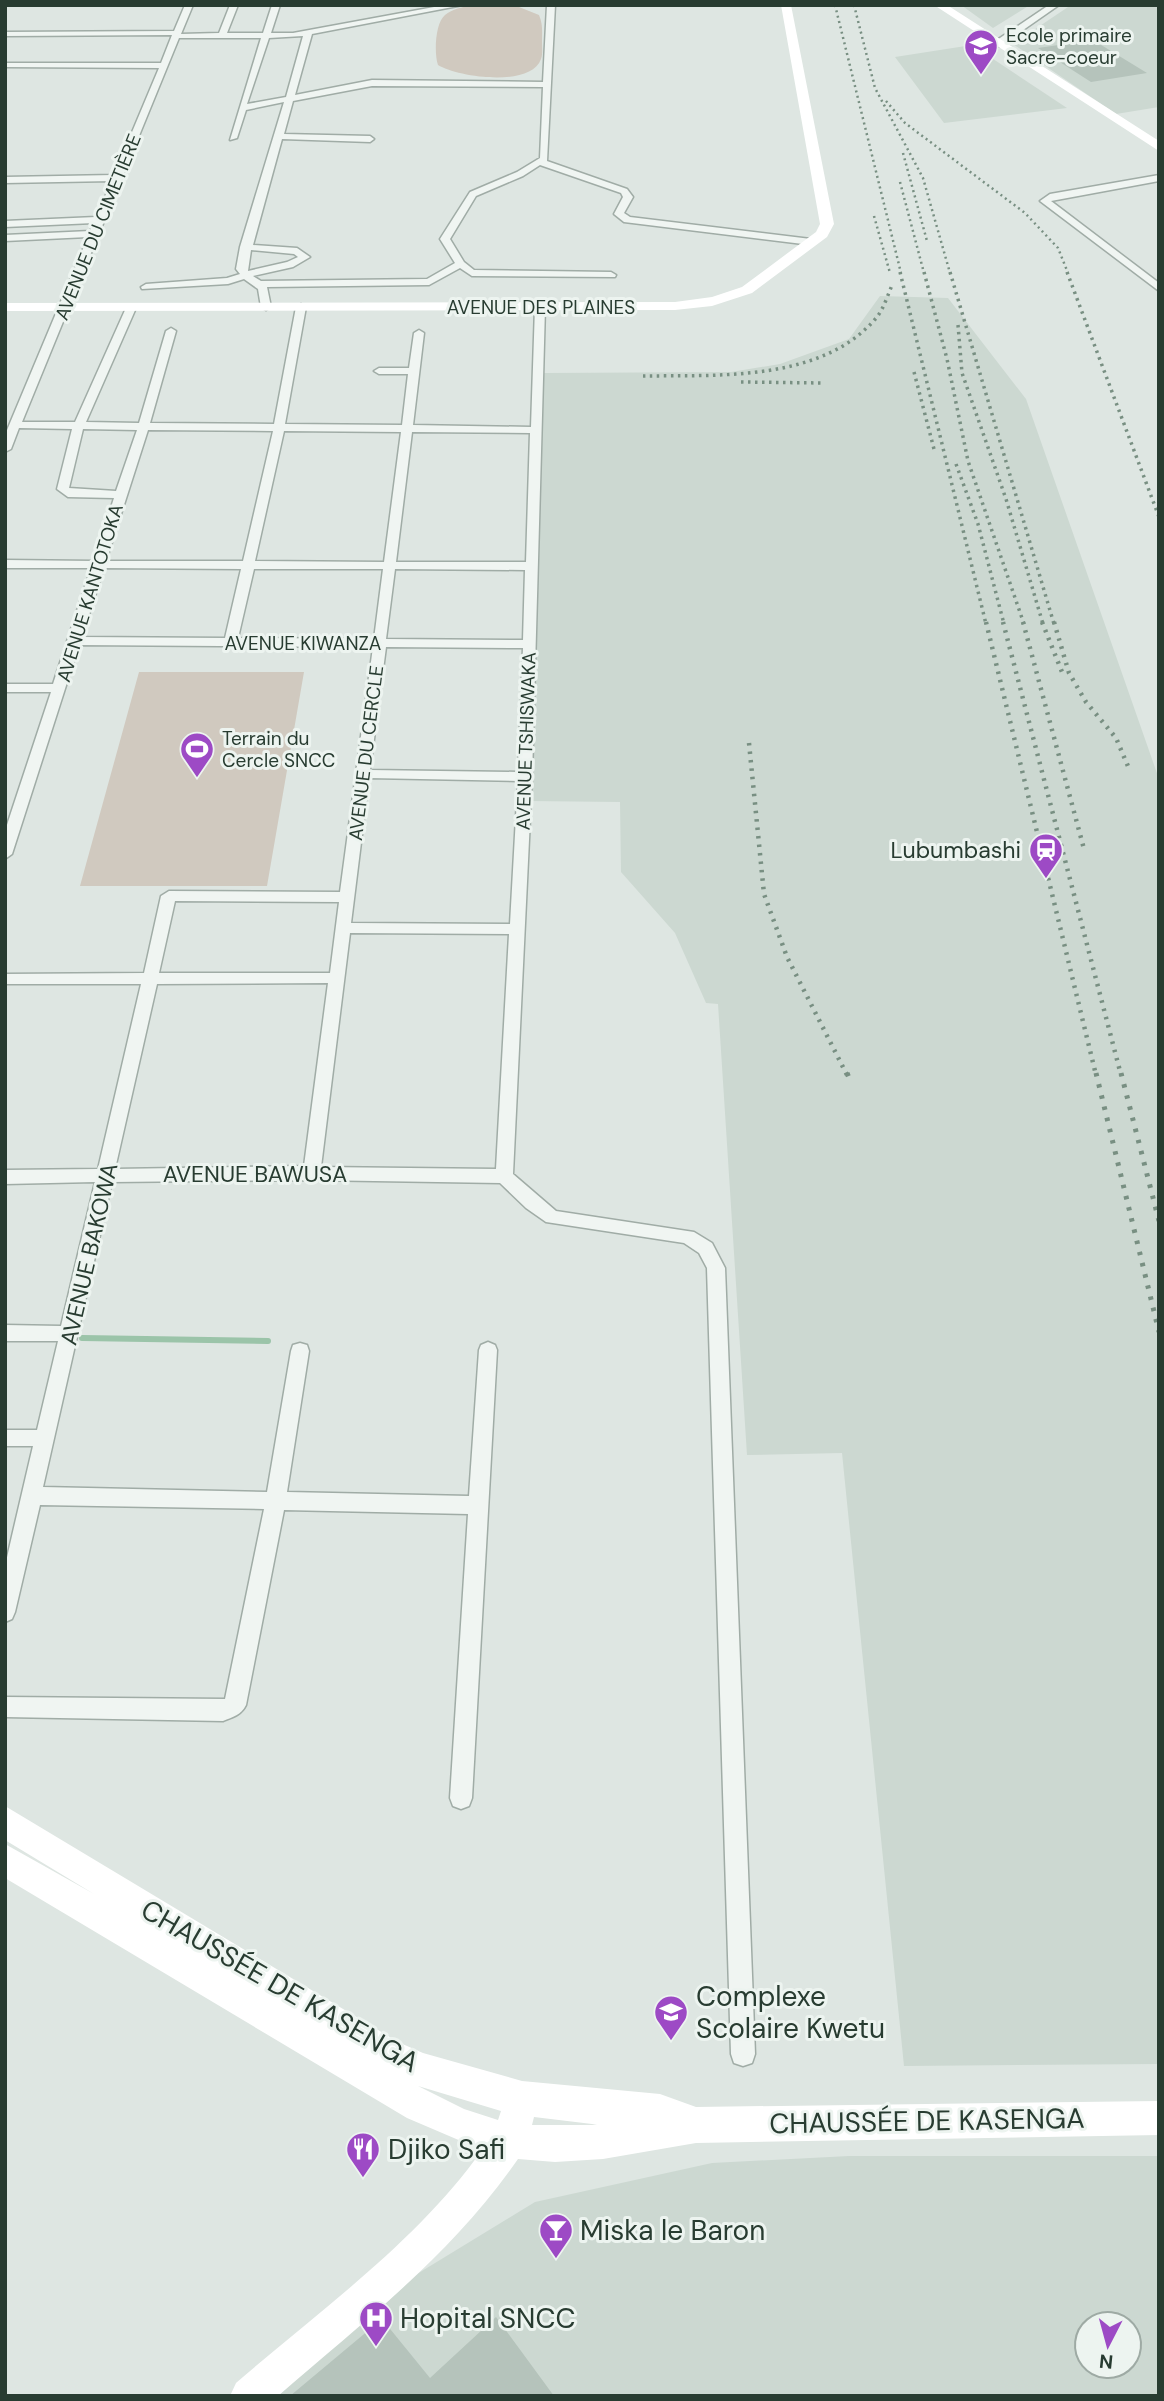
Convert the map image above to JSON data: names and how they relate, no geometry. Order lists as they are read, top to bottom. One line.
{"streets":{"street":["AVENUE DU CIMETIÈRE","AVENUE DES PLAINES","AVENUE KANTOTOKA","AVENUE KIWANZA","AVENUE TSHISWAKA","AVENUE DU CERCLE","AVENUE BAWUSA","AVENUE BAKOWA","CHAUSSÉE DE KASENGA"]},"crossings":[["AVENUE DU CIMETIÈRE","AVENUE DES PLAINES"],["AVENUE DES PLAINES","AVENUE TSHISWAKA"],["AVENUE KANTOTOKA","AVENUE KIWANZA"],["AVENUE KIWANZA","AVENUE TSHISWAKA"],["AVENUE KIWANZA","AVENUE DU CERCLE"],["AVENUE TSHISWAKA","AVENUE BAWUSA"],["AVENUE DU CERCLE","AVENUE BAWUSA"],["AVENUE DU CERCLE","AVENUE BAKOWA"],["AVENUE BAWUSA","AVENUE BAKOWA"]],"places":{"school or university":["Ecole primaire Sacre-coeur","Complexe Scolaire Kwetu"],"sports":["Terrain du Cercle SNCC"],"station":["Lubumbashi"],"restaurant":["Djiko Safi"],"bar":["Miska le Baron"],"hospital":["Hopital SNCC"]},"north":"bottom"}
